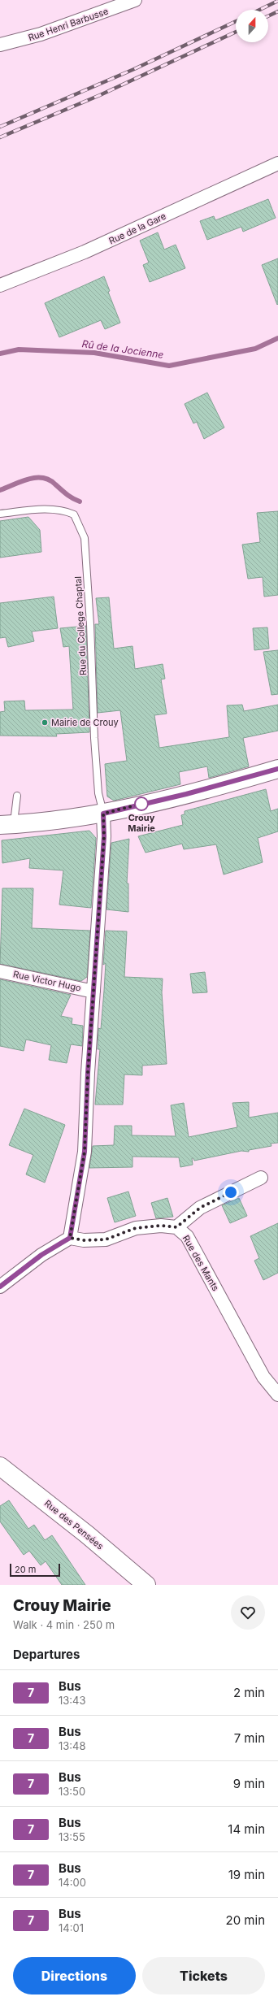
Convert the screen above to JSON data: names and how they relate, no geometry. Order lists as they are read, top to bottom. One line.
{"streets":{"street":["Rue Henri Barbusse","Rue de la Gare","Rue Victor Hugo","Rue des Mants","Rue des Pensées"],"lane":["Rue du College Chaptal"]},"water":["Rû de la Jocienne"],"places":["Mairie de Crouy","Crouy Mairie"],"lines":["bus line 7"],"scale_bar":"20 m","north":"top","page":{"scale":"20 m","heading":[["Crouy Mairie","Walk · 4 min · 250 m"],"Departures"],"list":[{"mark":"7","name":"Bus","note":"13:43","value":"2 min"},{"mark":"7","name":"Bus","note":"13:48","value":"7 min"},{"mark":"7","name":"Bus","note":"13:50","value":"9 min"},{"mark":"7","name":"Bus","note":"13:55","value":"14 min"},{"mark":"7","name":"Bus","note":"14:00","value":"19 min"},{"mark":"7","name":"Bus","note":"14:01","value":"20 min"}],"buttons":["Directions","Tickets"]}}
